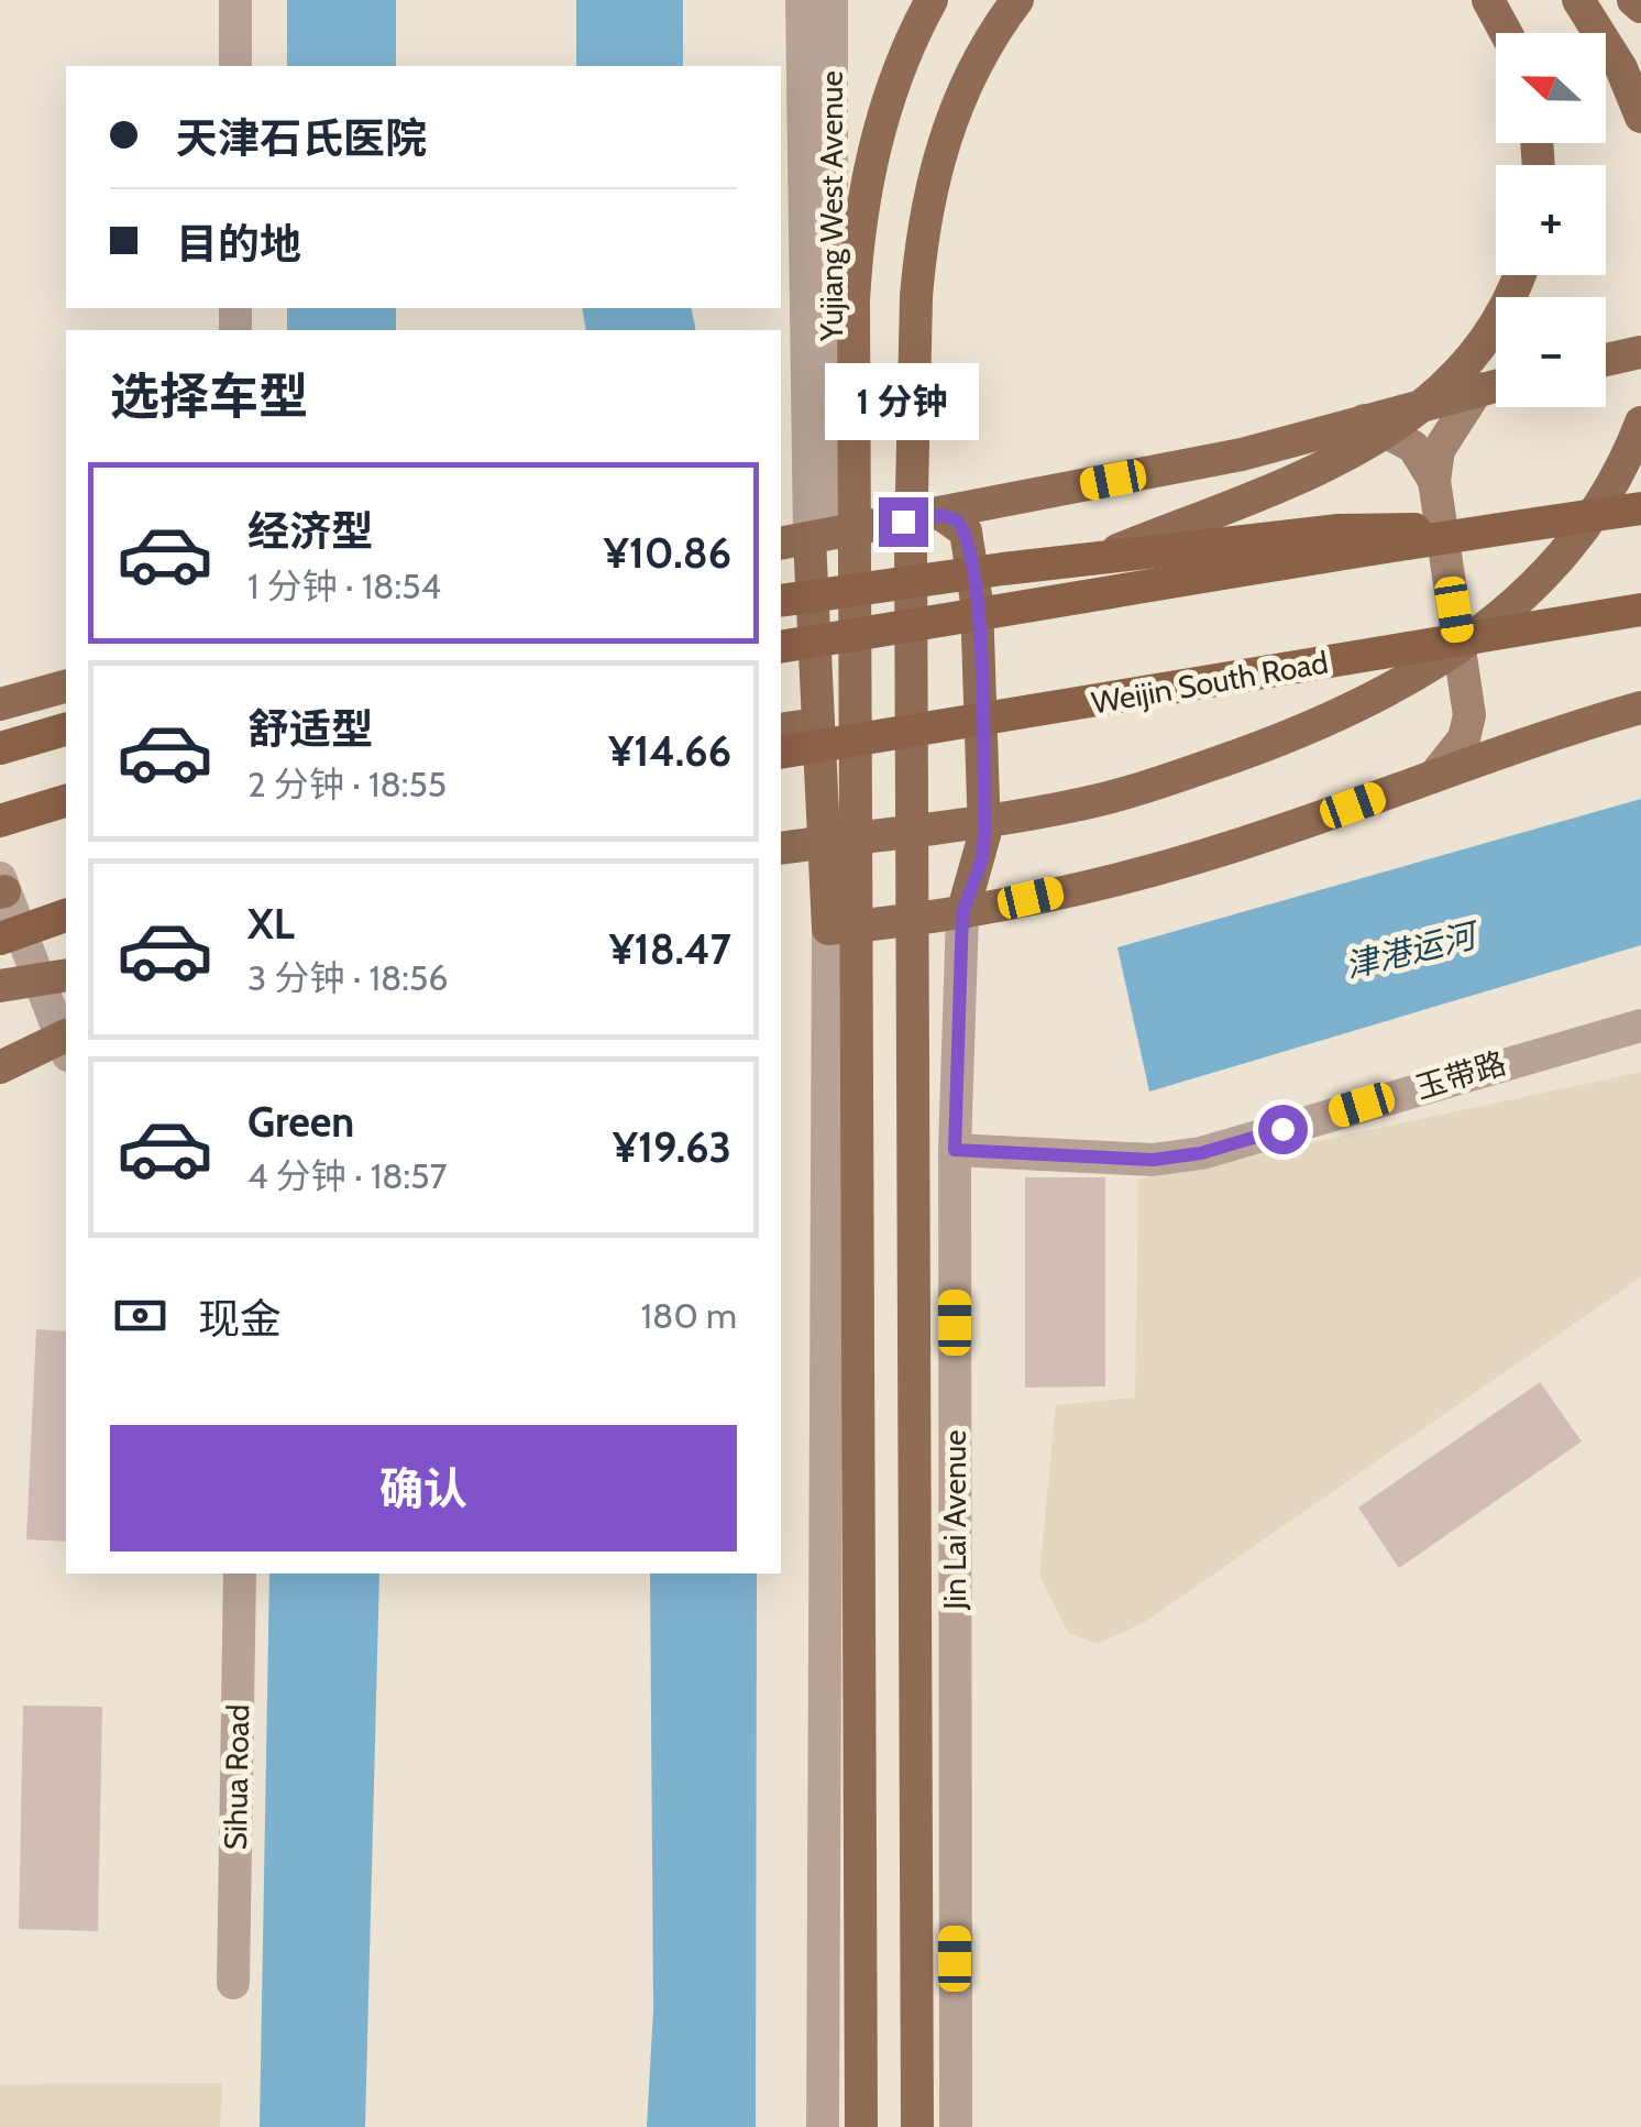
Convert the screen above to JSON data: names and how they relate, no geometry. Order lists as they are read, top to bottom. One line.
{"streets":{"highway":["Weijin South Road"],"street":["Yujiang West Avenue","玉带路","Jin Lai Avenue","Sihua Road"]},"crossings":[["玉带路","Jin Lai Avenue"]],"water":["津港运河"],"north":"left","page":{"map_buttons":["+","−"],"banner":["天津石氏医院","目的地"],"heading":"选择车型","bubble":"1 分钟","list":[{"name":"经济型","note":"1 分钟 · 18:54","value":"¥10.86"},{"name":"舒适型","note":"2 分钟 · 18:55","value":"¥14.66"},{"name":"XL","note":"3 分钟 · 18:56","value":"¥18.47"},{"name":"Green","note":"4 分钟 · 18:57","value":"¥19.63"}],"pay":["现金","180 m"],"buttons":"确认"}}
